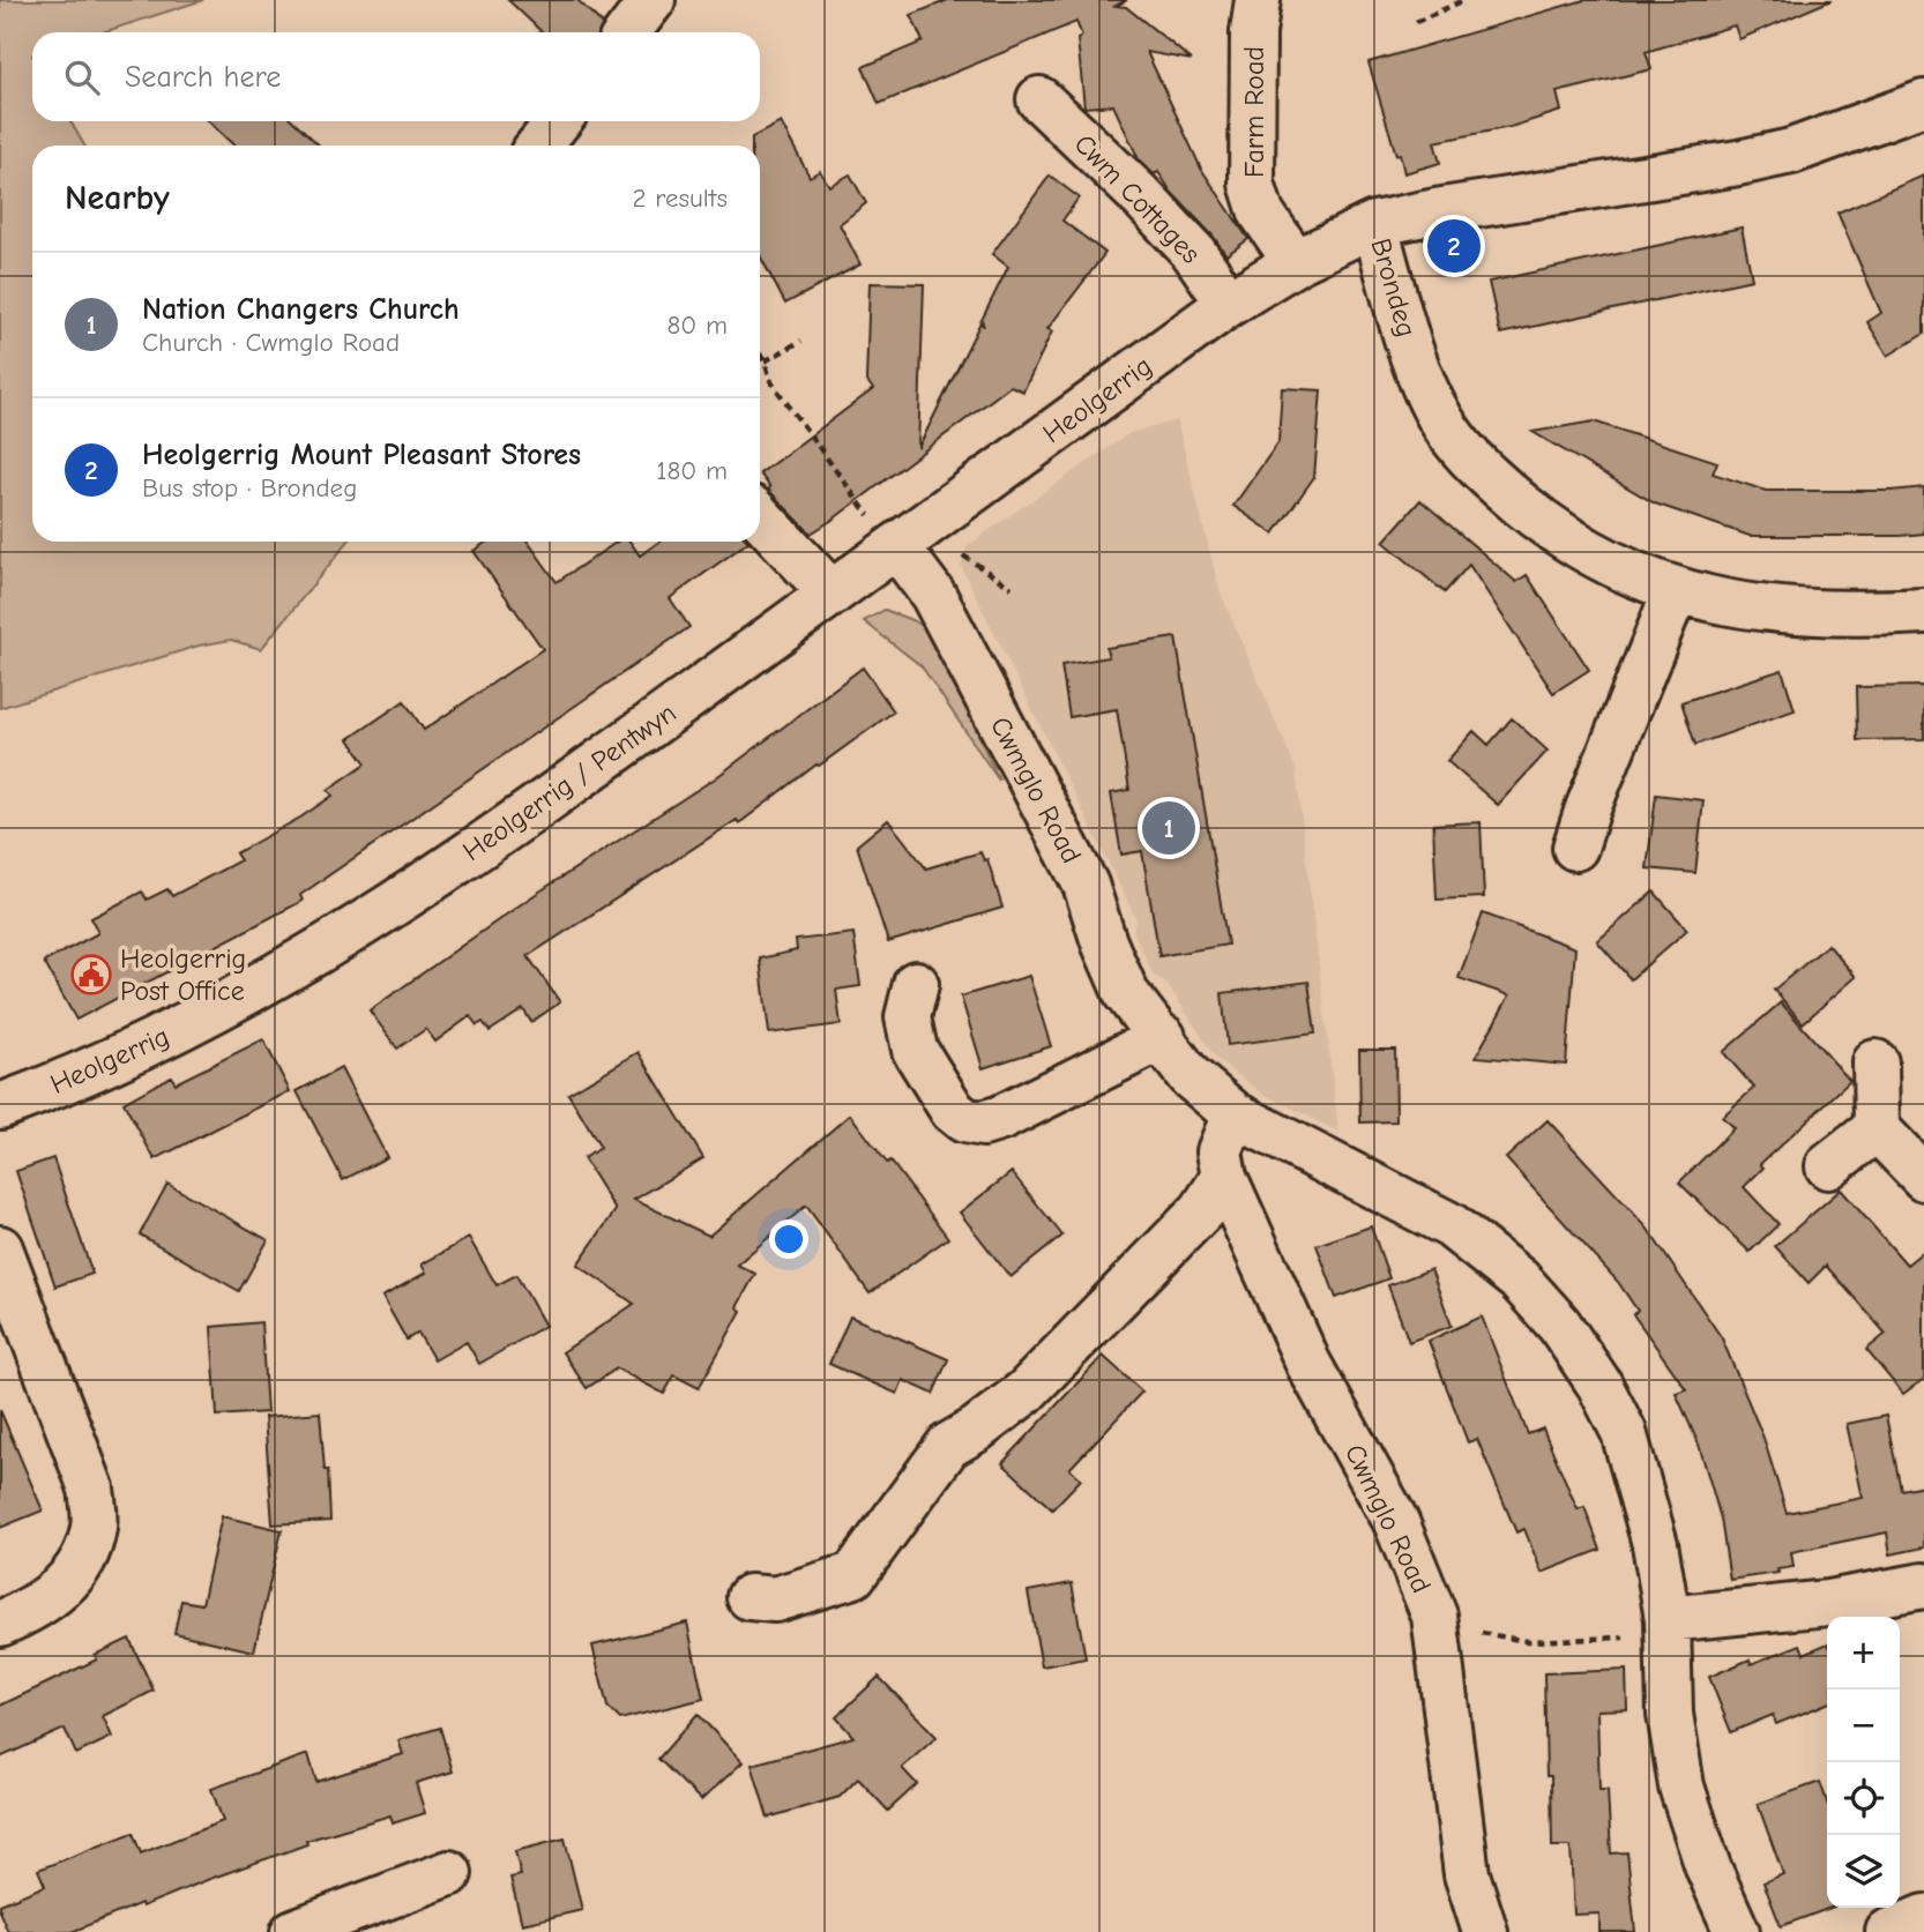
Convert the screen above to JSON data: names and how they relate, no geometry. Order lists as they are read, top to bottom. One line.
{"streets":{"street":["Farm Road","Cwm Cottages","Brondeg","Heolgerrig","Heolgerrig / Pentwyn","Cwmglo Road"]},"crossings":[["Farm Road","Heolgerrig"],["Cwm Cottages","Heolgerrig"],["Brondeg","Heolgerrig"],["Heolgerrig","Heolgerrig / Pentwyn"],["Heolgerrig","Cwmglo Road"]],"places":{"public building":["Heolgerrig Post Office"]},"page":{"search":"Search here","heading":["Nearby","2 results"],"pins":["2","1"],"list":[{"mark":"1","name":"Nation Changers Church","note":"Church · Cwmglo Road","value":"80 m"},{"mark":"2","name":"Heolgerrig Mount Pleasant Stores","note":"Bus stop · Brondeg","value":"180 m"}],"map_buttons":["+","−"]}}
